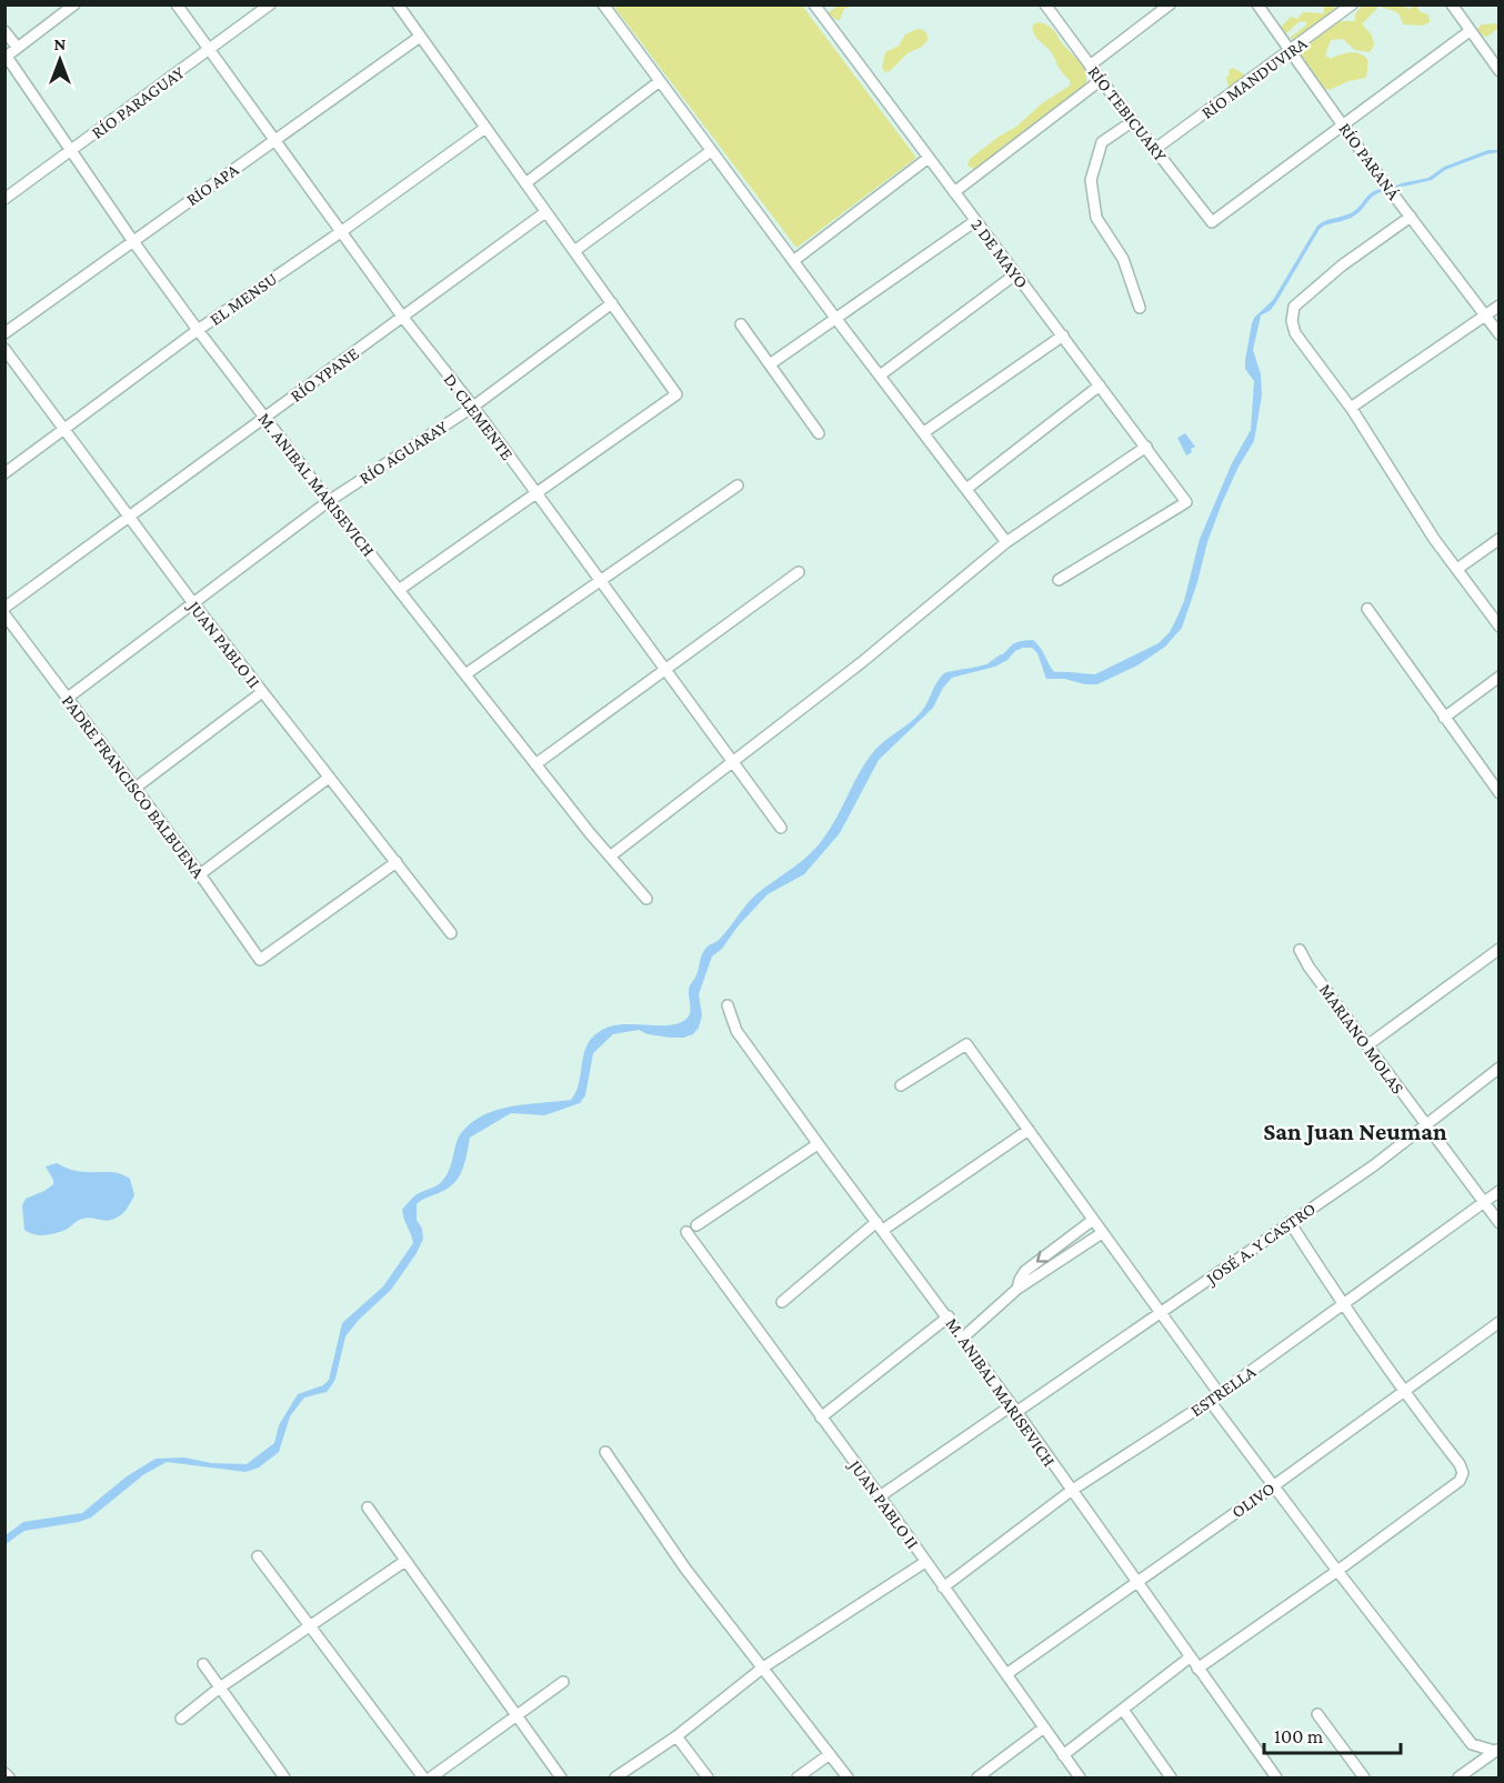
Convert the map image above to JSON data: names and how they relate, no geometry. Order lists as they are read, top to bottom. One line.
{"streets":{"street":["RÍO MANDUVIRA","RÍO PARAGUAY","RÍO TEBICUARY","RÍO PARANÁ","RÍO APA","2 DE MAYO","EL MENSU","RÍO YPANE","D. CLEMENTE","RÍO AGUARAY","M. ANIBAL MARISEVICH","JUAN PABLO II","PADRE FRANCISCO BALBUENA","MARIANO MOLAS","JOSÉ A. Y CASTRO","ESTRELLA","OLIVO"]},"crossings":[["RÍO MANDUVIRA","RÍO TEBICUARY"],["RÍO MANDUVIRA","RÍO PARANÁ"],["RÍO PARAGUAY","D. CLEMENTE"],["RÍO PARAGUAY","M. ANIBAL MARISEVICH"],["RÍO TEBICUARY","RÍO PARANÁ"],["RÍO APA","D. CLEMENTE"],["RÍO APA","M. ANIBAL MARISEVICH"],["EL MENSU","D. CLEMENTE"],["EL MENSU","M. ANIBAL MARISEVICH"],["EL MENSU","JUAN PABLO II"],["RÍO YPANE","D. CLEMENTE"],["RÍO YPANE","M. ANIBAL MARISEVICH"],["RÍO YPANE","JUAN PABLO II"],["D. CLEMENTE","RÍO AGUARAY"],["RÍO AGUARAY","M. ANIBAL MARISEVICH"],["RÍO AGUARAY","JUAN PABLO II"],["RÍO AGUARAY","PADRE FRANCISCO BALBUENA"],["M. ANIBAL MARISEVICH","JOSÉ A. Y CASTRO"],["M. ANIBAL MARISEVICH","ESTRELLA"],["M. ANIBAL MARISEVICH","OLIVO"],["JUAN PABLO II","PADRE FRANCISCO BALBUENA"],["JUAN PABLO II","JOSÉ A. Y CASTRO"],["JUAN PABLO II","ESTRELLA"],["JUAN PABLO II","OLIVO"],["MARIANO MOLAS","JOSÉ A. Y CASTRO"],["MARIANO MOLAS","ESTRELLA"]],"districts":["San Juan Neuman"],"scale_bar":"100 m","north":"top"}
